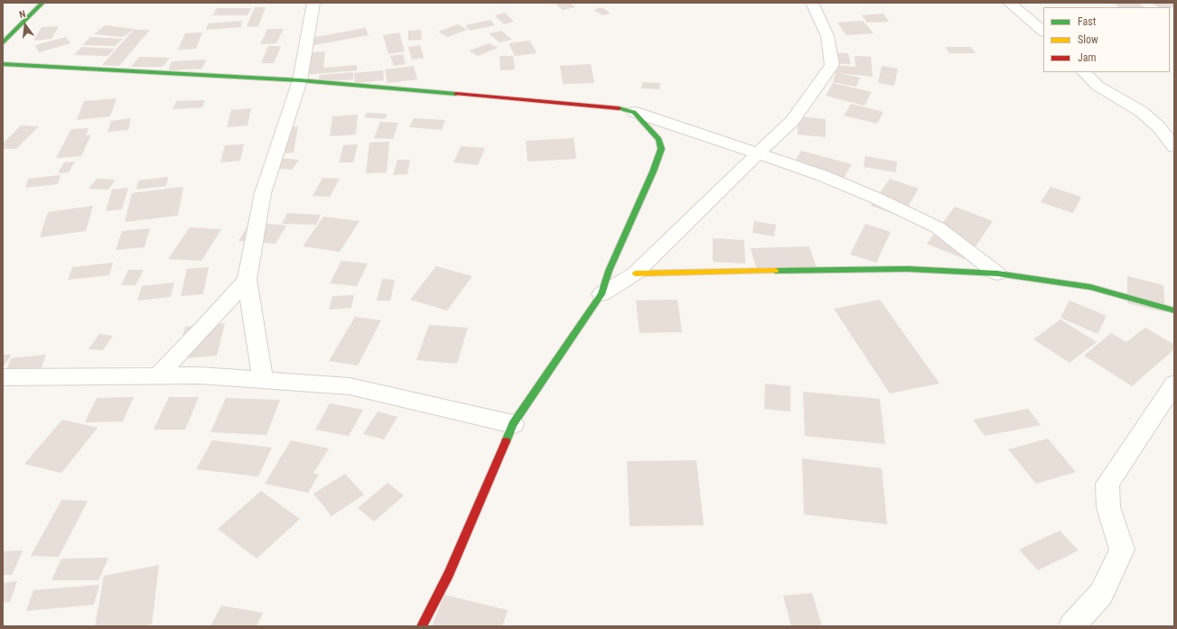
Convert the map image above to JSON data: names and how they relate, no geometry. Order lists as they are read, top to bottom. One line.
{"legend":["Fast","Slow","Jam"],"north":"top"}
